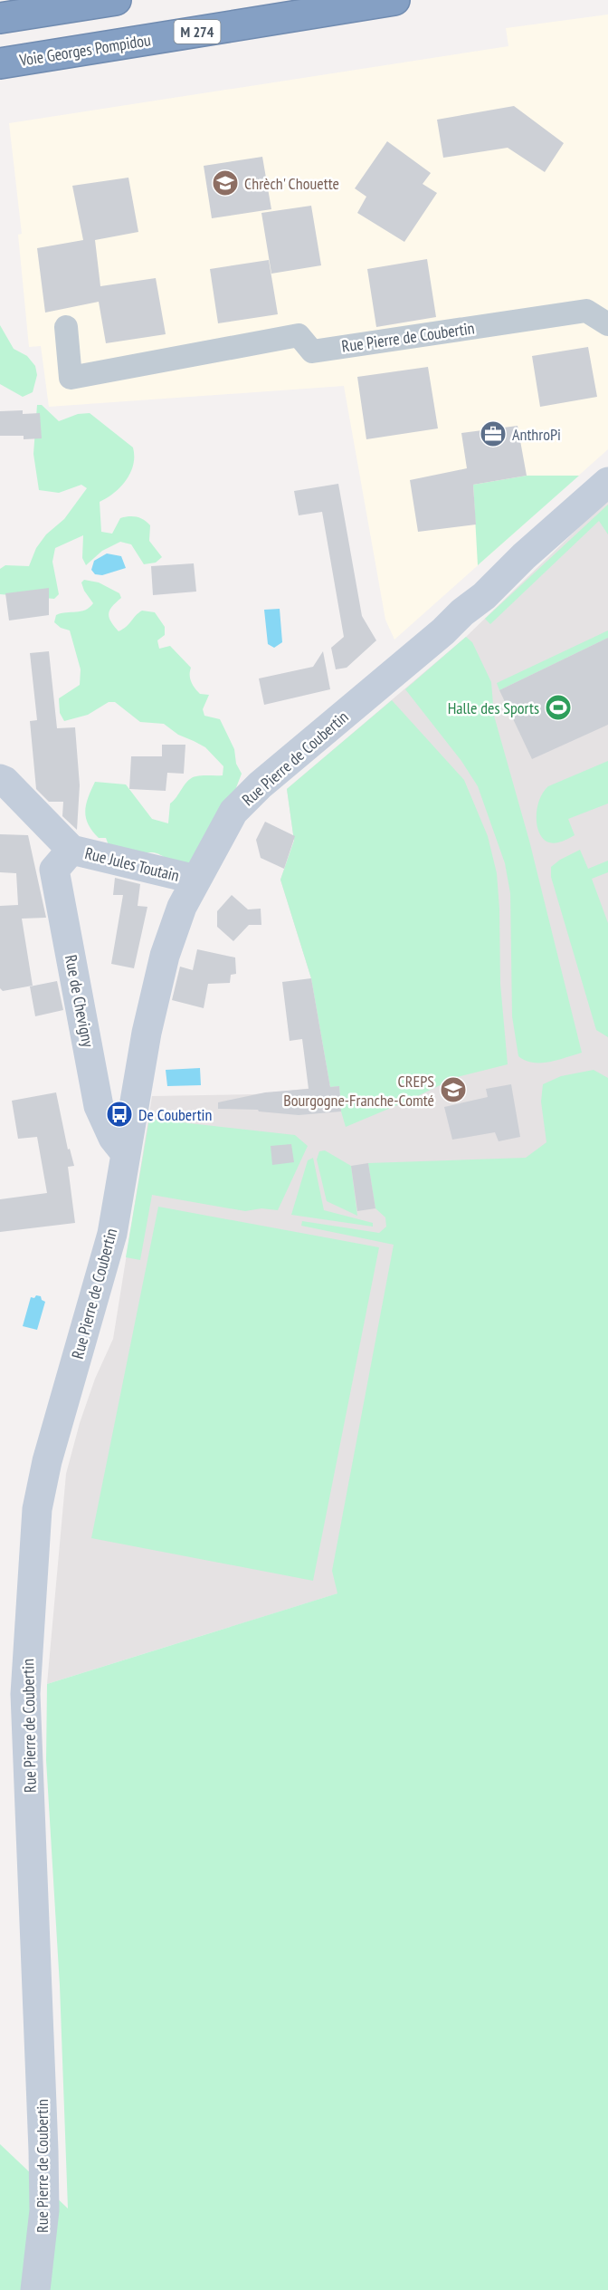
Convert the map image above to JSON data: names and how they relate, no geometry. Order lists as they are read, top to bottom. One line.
{"streets":{"highway":["M 274","Voie Georges Pompidou"],"main road":["Rue Pierre de Coubertin","Rue Jules Toutain","Rue de Chevigny"]},"crossings":[["Rue Pierre de Coubertin","Rue Jules Toutain"],["Rue Pierre de Coubertin","Rue de Chevigny"],["Rue Jules Toutain","Rue de Chevigny"]],"places":{"school or university":["Chrèch' Chouette","CREPS Bourgogne-Franche-Comté"],"office":["AnthroPi"],"sports":["Halle des Sports"],"bus stop":["De Coubertin"]}}
